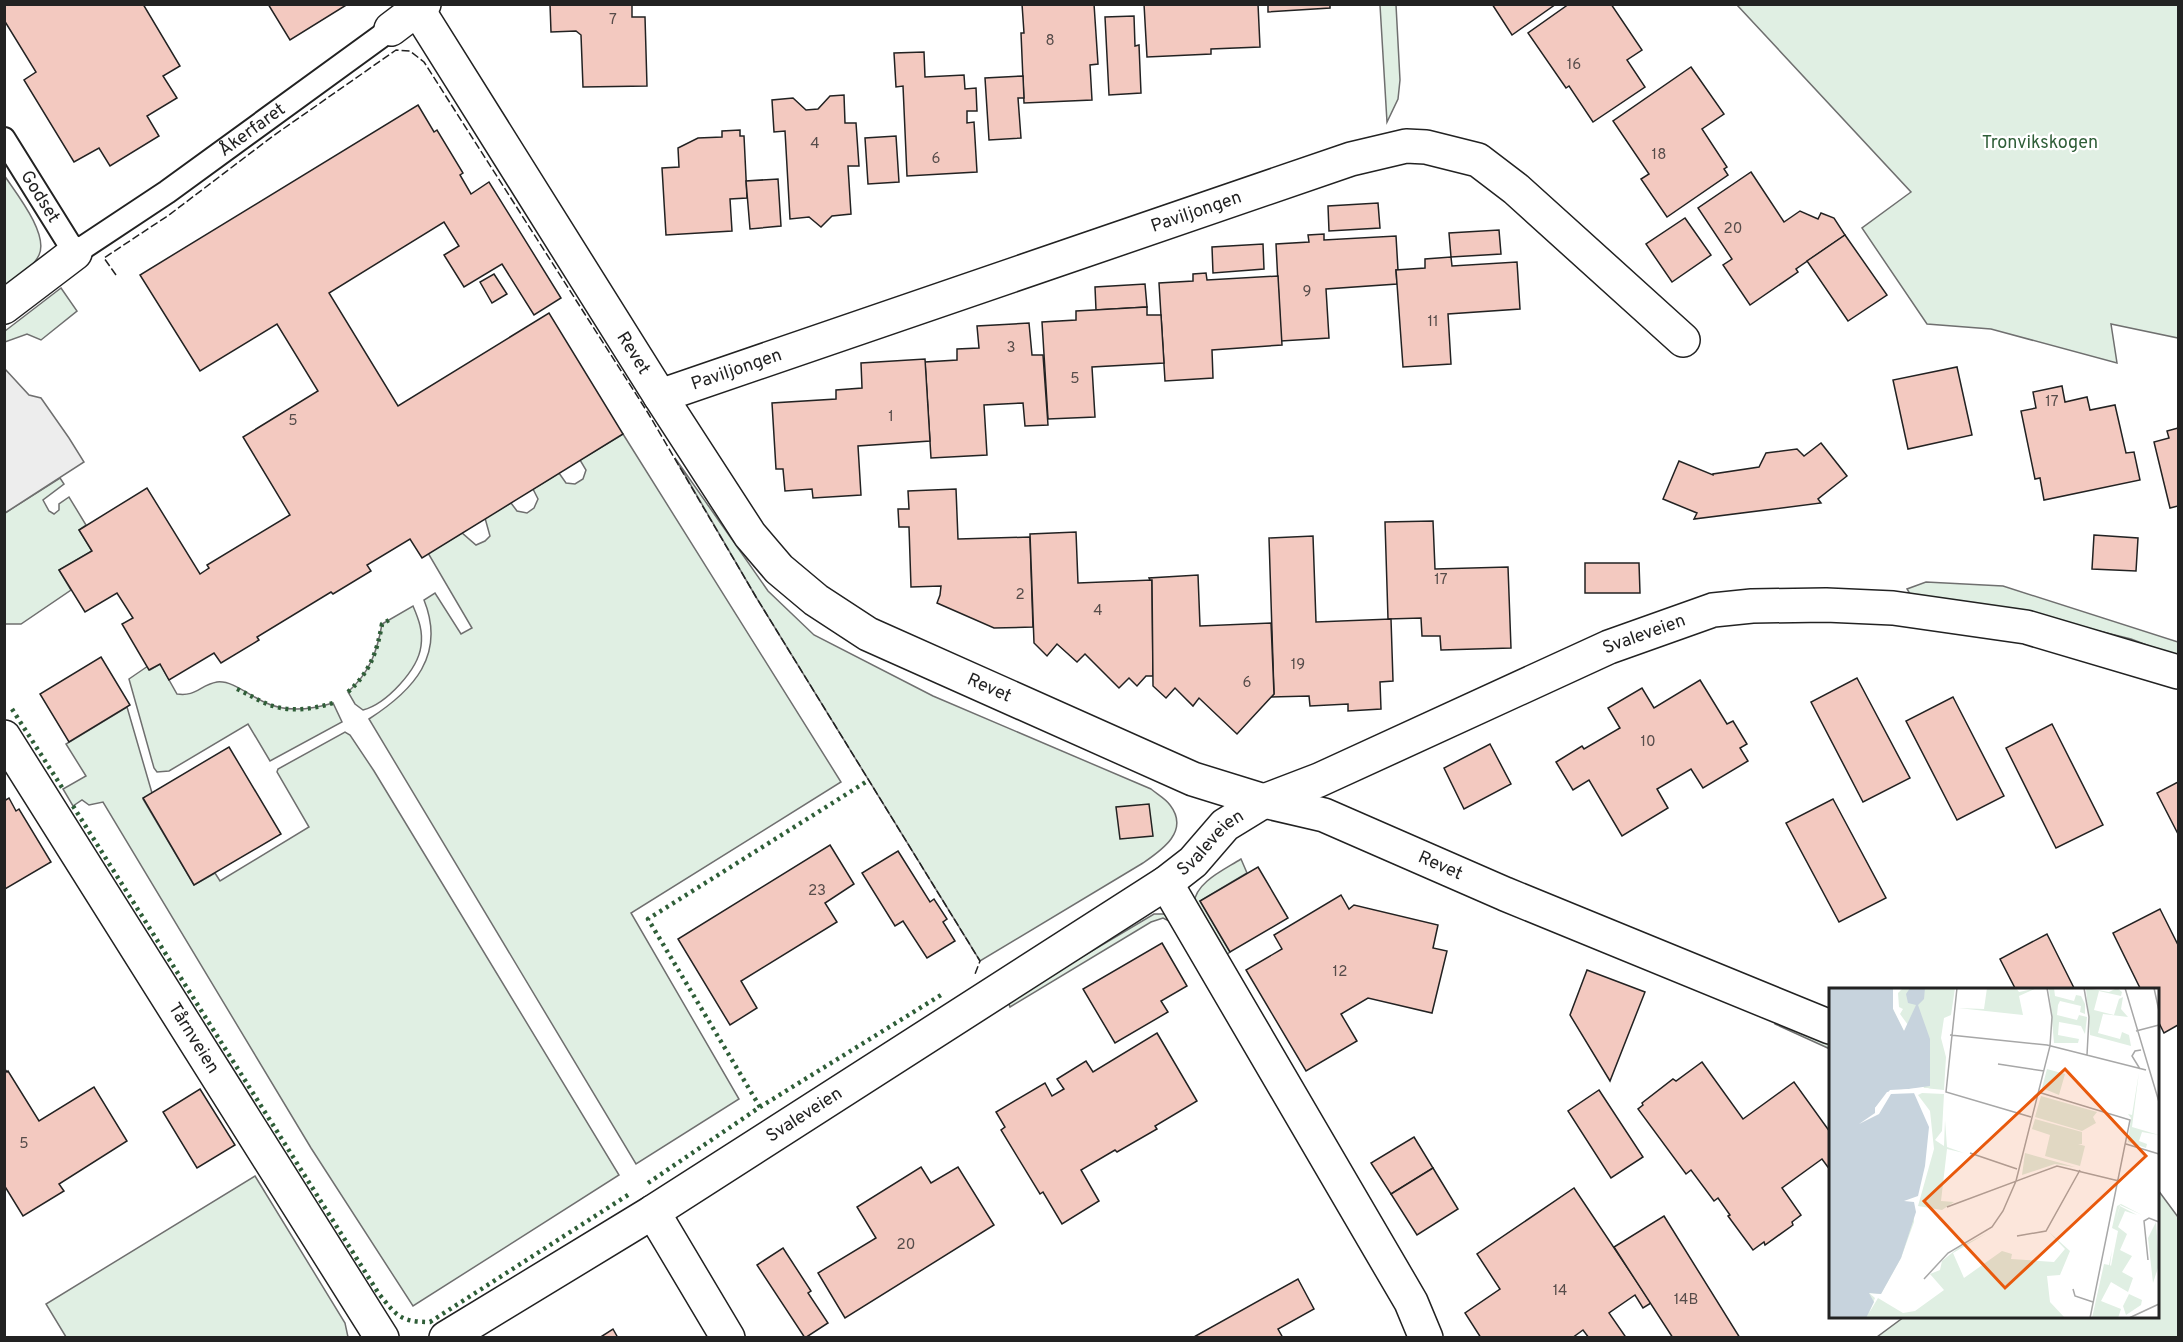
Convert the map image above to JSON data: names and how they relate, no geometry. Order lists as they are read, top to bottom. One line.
{"streets":{"street":["Åkerfaret","Paviljongen","Revet","Svaleveien","Tårnveien"],"lane":["Godset"]},"crossings":[["Åkerfaret","Godset"],["Åkerfaret","Revet"],["Paviljongen","Revet"],["Revet","Svaleveien"]],"parks":["Tronvikskogen"],"house_numbers":["7","8","16","4","18","6","20","9","11","3","5","17","1","5","17","2","4","19","6","10","23","12","5","20","14","14B"]}
